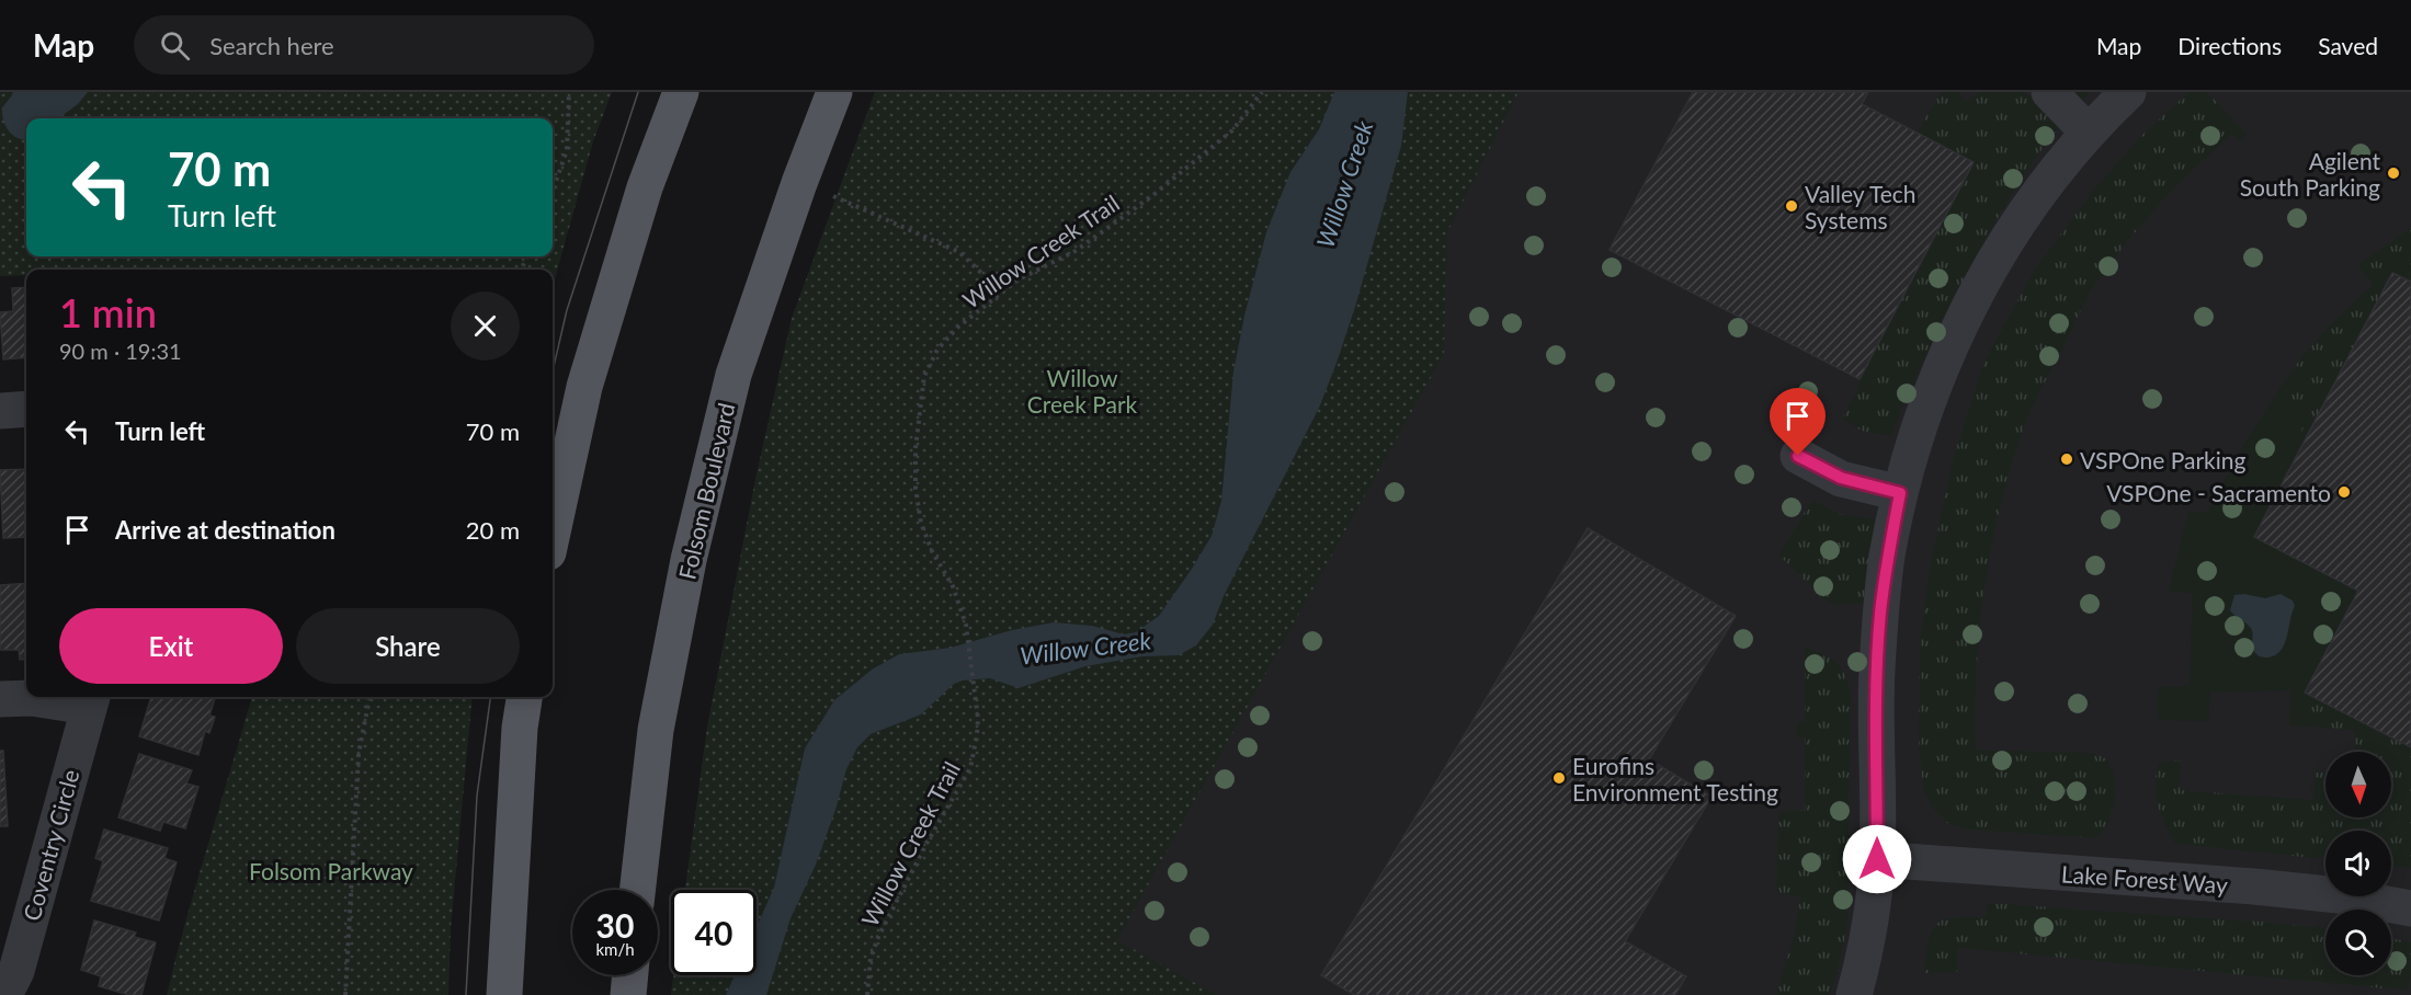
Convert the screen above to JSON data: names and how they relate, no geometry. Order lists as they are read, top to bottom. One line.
{"streets":{"main road":["Folsom Boulevard"],"street":["Coventry Circle","Lake Forest Way"],"path":["Willow Creek Trail"]},"water":["Willow Creek"],"parks":["Willow Creek Park","Folsom Parkway"],"places":["Agilent South Parking","Valley Tech Systems","VSPOne Parking","VSPOne - Sacramento","Eurofins Environment Testing"],"north":"bottom","page":{"header":"Map","search":"Search here","nav":["Map","Directions","Saved"],"turn":["70 m","Turn left"],"heading":["1 min","90 m · 19:31"],"list":[{"name":"Turn left","value":"70 m"},{"name":"Arrive at destination","value":"20 m"}],"buttons":["Exit","Share"],"speed":"30 km/h","limit":"40"}}
